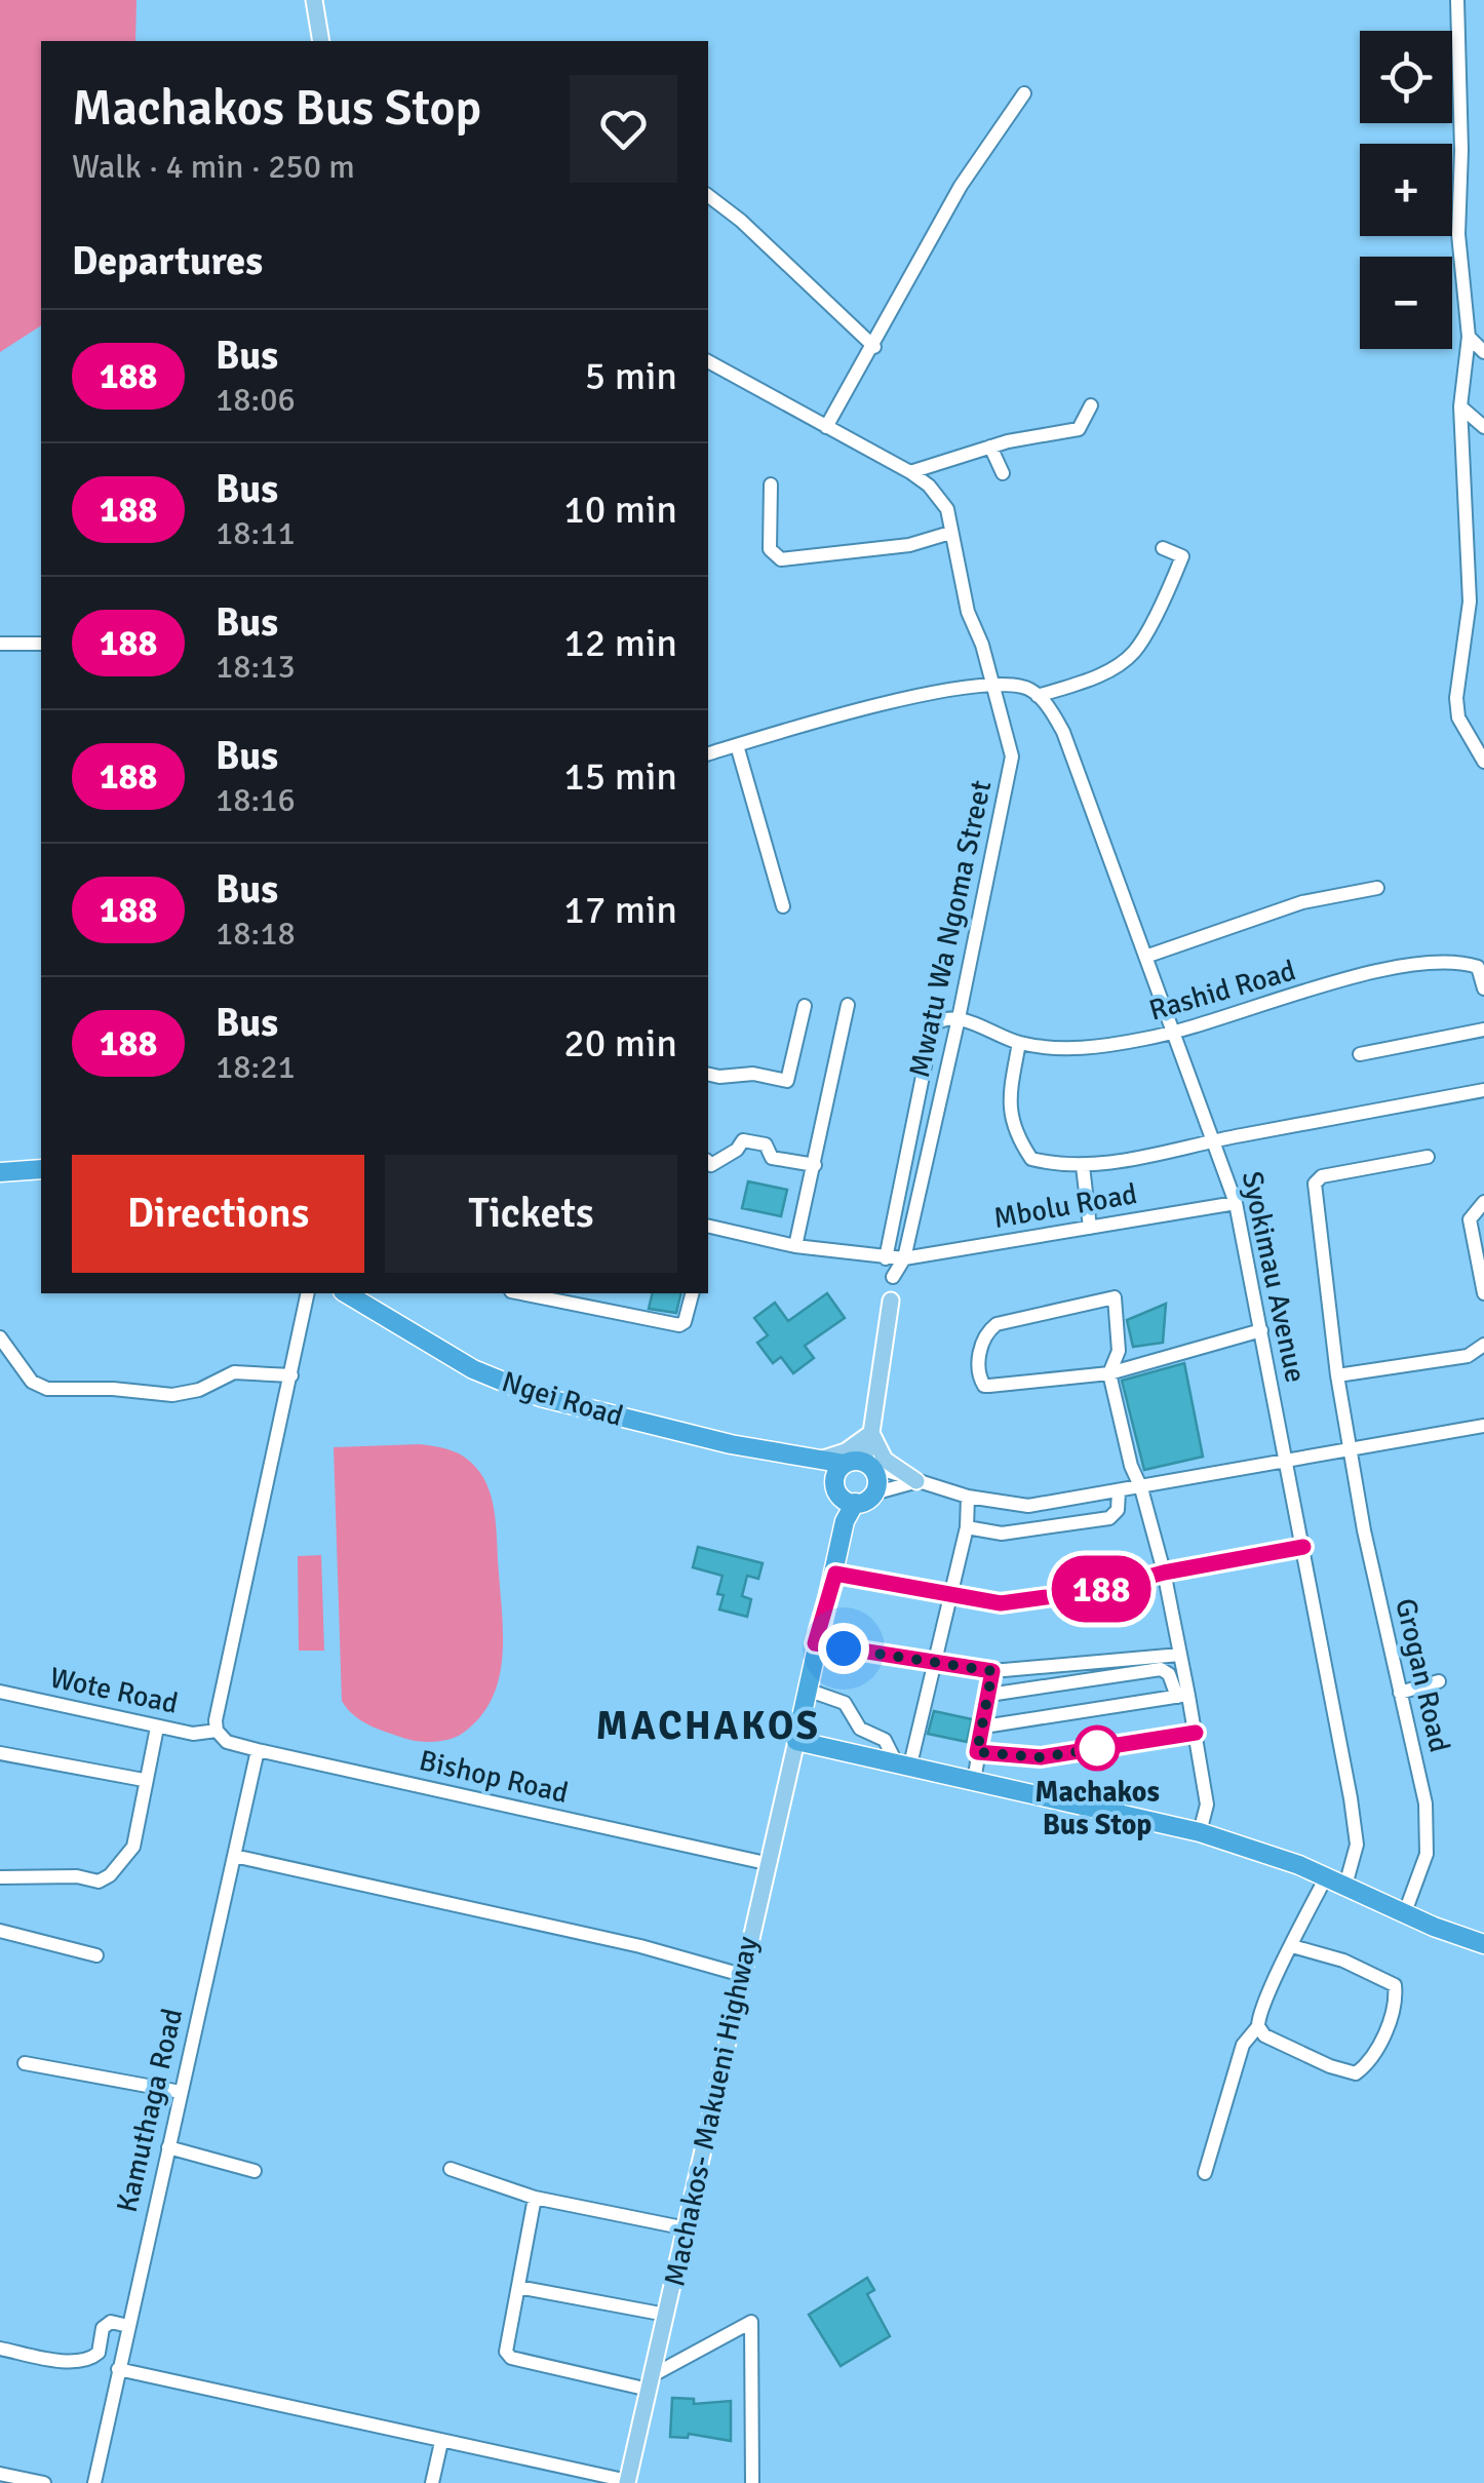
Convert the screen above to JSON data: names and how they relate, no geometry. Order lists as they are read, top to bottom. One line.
{"streets":{"highway":["Ngei Road"],"main road":["Machakos- Makueni Highway"],"street":["Mwatu Wa Ngoma Street","Rashid Road","Mbolu Road","Syokimau Avenue","Grogan Road","Wote Road","Bishop Road","Kamuthaga Road"]},"crossings":[["Mwatu Wa Ngoma Street","Rashid Road"],["Mwatu Wa Ngoma Street","Mbolu Road"],["Rashid Road","Syokimau Avenue"],["Mbolu Road","Syokimau Avenue"],["Wote Road","Bishop Road"],["Bishop Road","Kamuthaga Road"],["Bishop Road","Machakos- Makueni Highway"]],"districts":["MACHAKOS"],"places":["Machakos Bus Stop"],"lines":["bus line 188"],"page":{"on_map":"188","map_buttons":["+","−"],"heading":[["Machakos Bus Stop","Walk · 4 min · 250 m"],"Departures"],"list":[{"mark":"188","name":"Bus","note":"18:06","value":"5 min"},{"mark":"188","name":"Bus","note":"18:11","value":"10 min"},{"mark":"188","name":"Bus","note":"18:13","value":"12 min"},{"mark":"188","name":"Bus","note":"18:16","value":"15 min"},{"mark":"188","name":"Bus","note":"18:18","value":"17 min"},{"mark":"188","name":"Bus","note":"18:21","value":"20 min"}],"buttons":["Directions","Tickets"]}}
